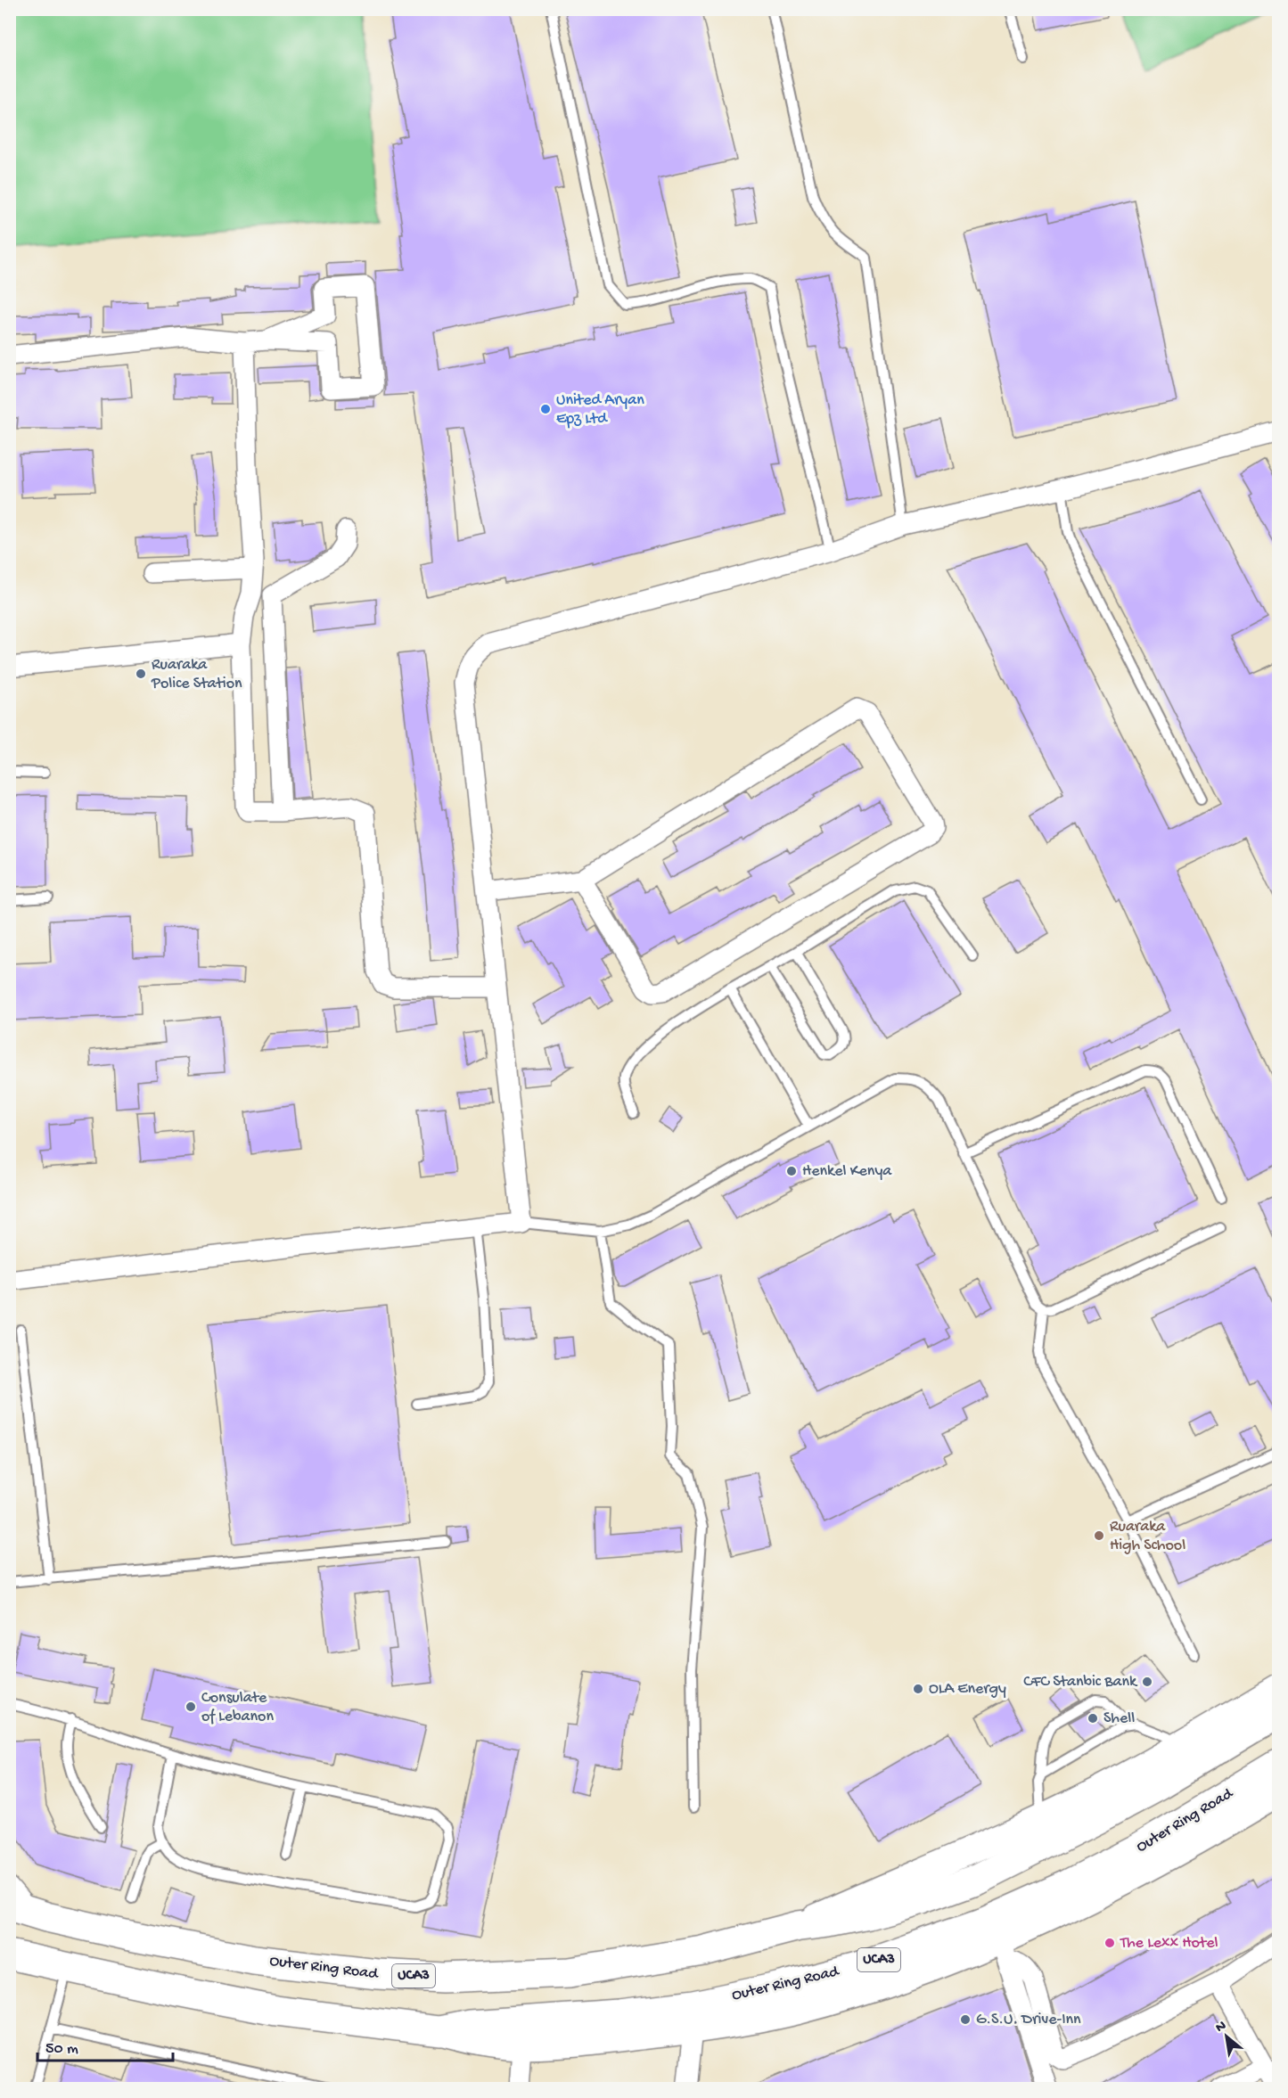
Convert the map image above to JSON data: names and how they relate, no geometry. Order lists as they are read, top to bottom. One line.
{"streets":{"main road":["Outer Ring Road","UCA3"]},"places":["United Aryan Epz Ltd","Ruaraka Police Station","Henkel Kenya","Ruaraka High School","CFC Stanbic Bank","OLA Energy","Consulate of Lebanon","Shell","The Lexx Hotel","G.S.U. Drive-Inn"],"scale_bar":"50 m","north":"top left"}
